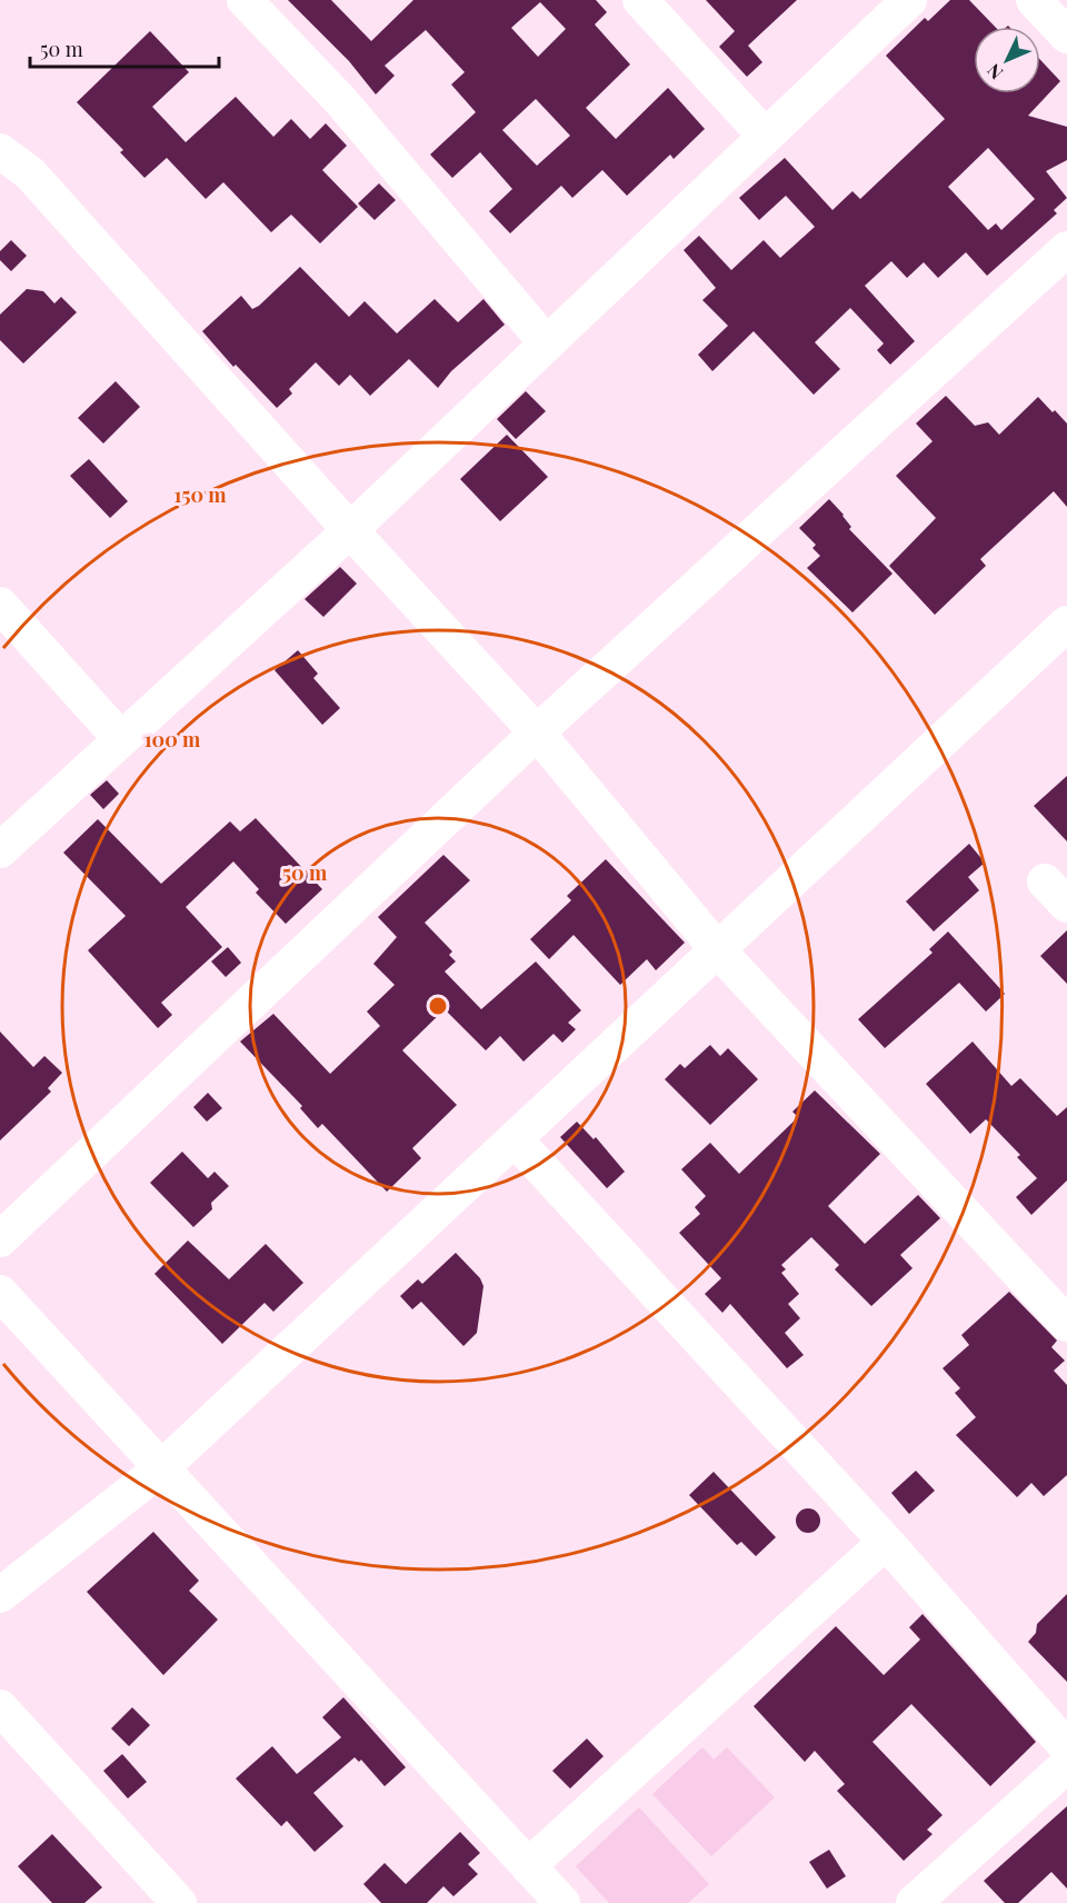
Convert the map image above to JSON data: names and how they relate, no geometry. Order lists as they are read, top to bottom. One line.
{"scale_bar":"50 m","north":"bottom left","rings":["150 m","100 m","50 m"]}
